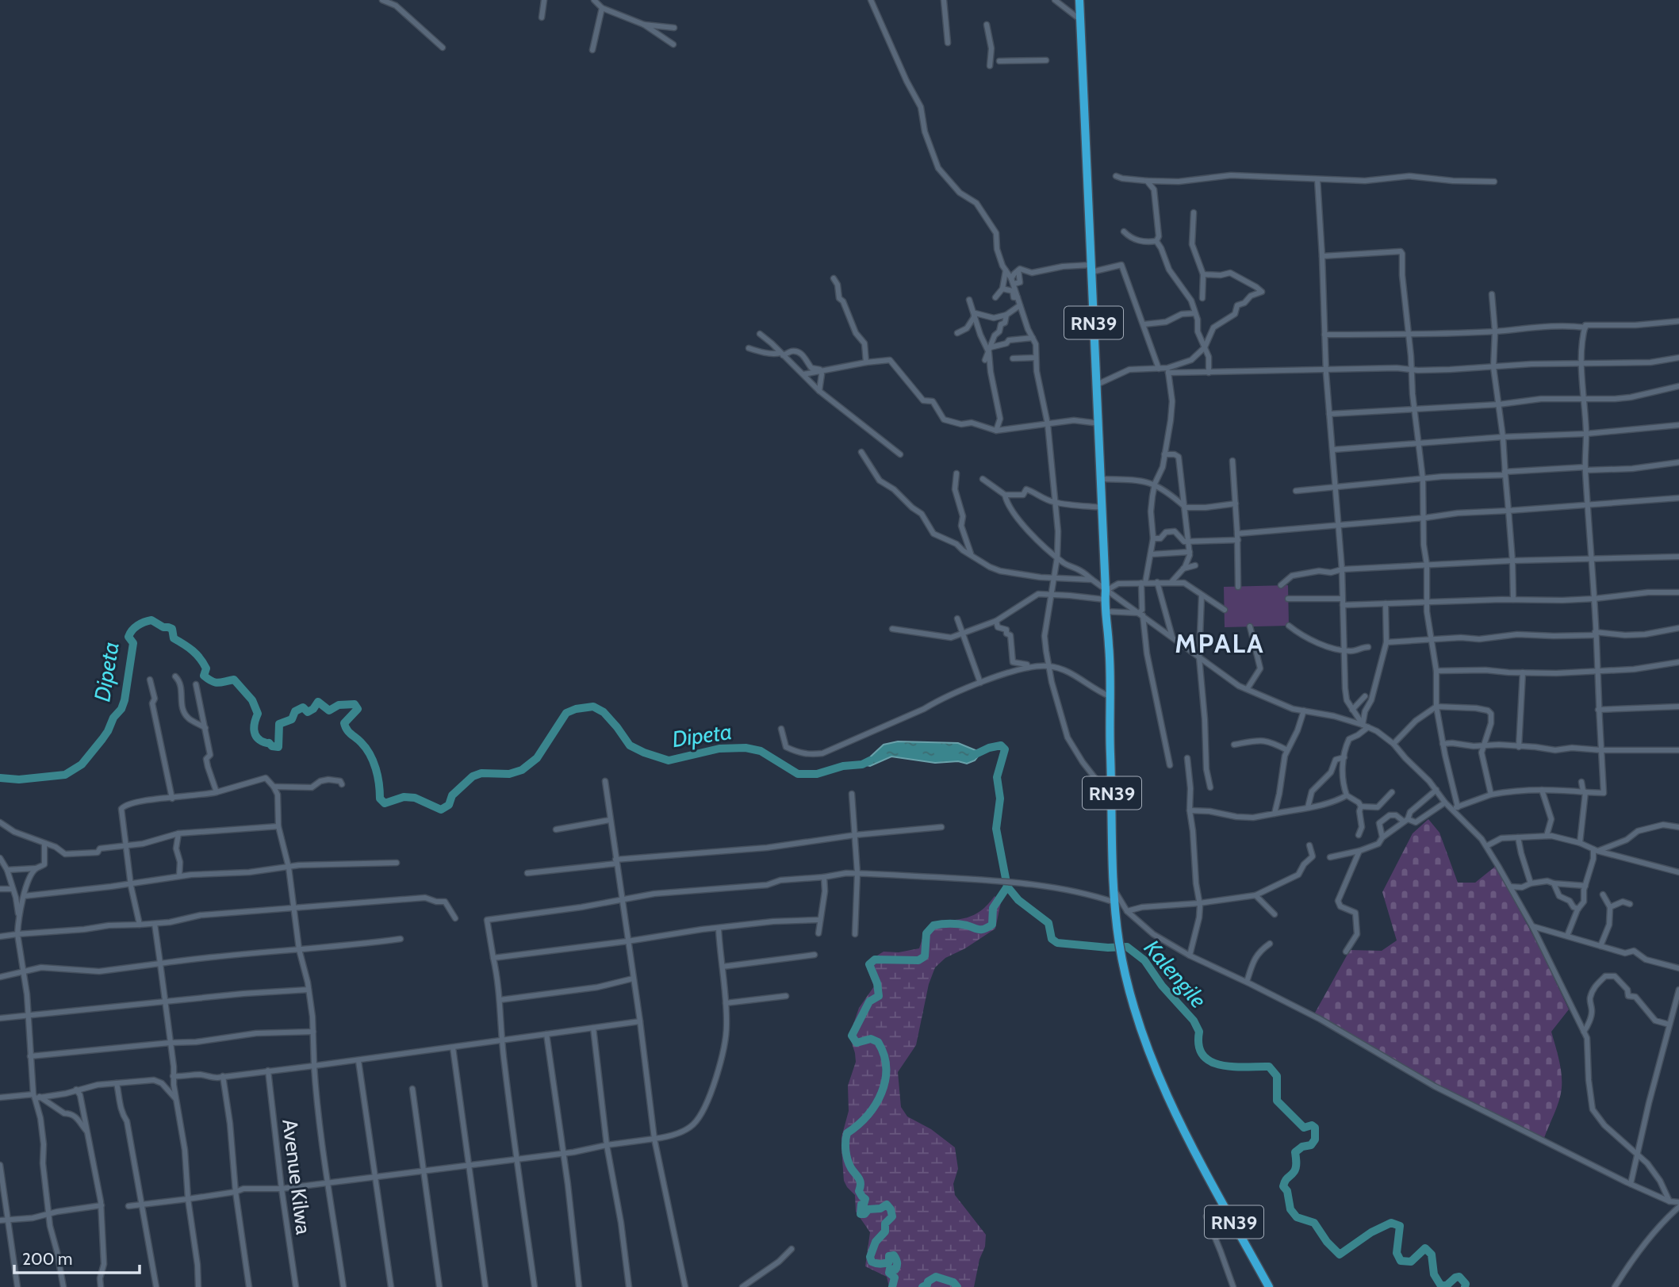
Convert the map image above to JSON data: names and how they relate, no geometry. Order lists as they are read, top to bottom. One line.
{"streets":{"highway":["RN39"],"street":["Avenue Kilwa"]},"districts":["MPALA"],"water":["Dipeta","Kalengile"],"scale_bar":"200 m"}
